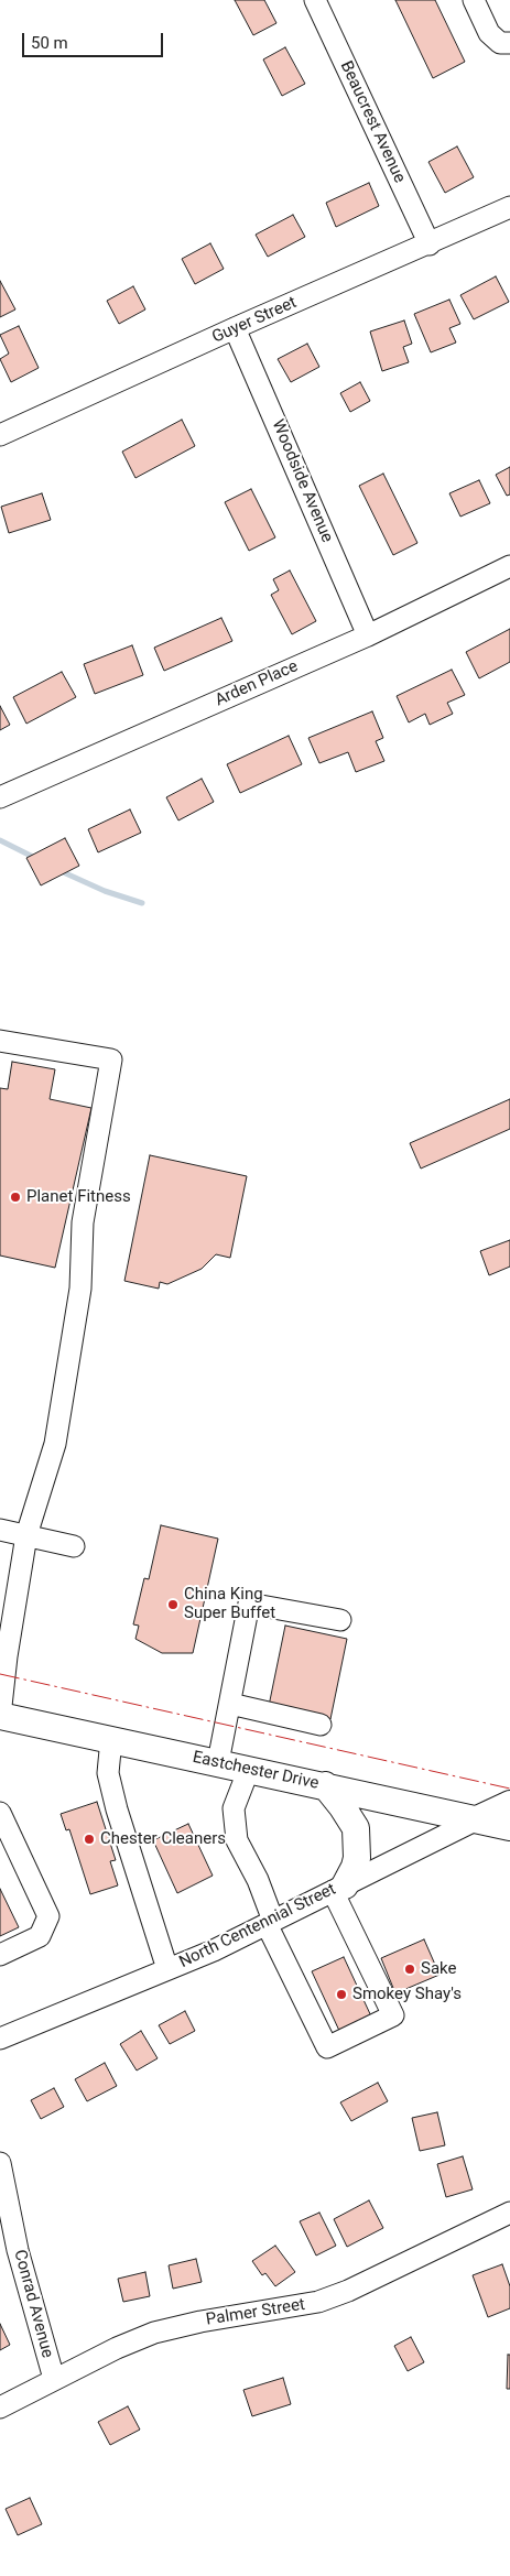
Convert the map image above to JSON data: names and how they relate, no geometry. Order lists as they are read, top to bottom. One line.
{"streets":{"main road":["Eastchester Drive","North Centennial Street"],"street":["Beaucrest Avenue","Guyer Street","Woodside Avenue","Arden Place","Conrad Avenue","Palmer Street"]},"crossings":[["Beaucrest Avenue","Guyer Street"],["Guyer Street","Woodside Avenue"],["Woodside Avenue","Arden Place"],["Eastchester Drive","North Centennial Street"],["Conrad Avenue","Palmer Street"]],"places":["Planet Fitness","China King Super Buffet","Chester Cleaners","Sake","Smokey Shay's"],"scale_bar":"50 m"}
